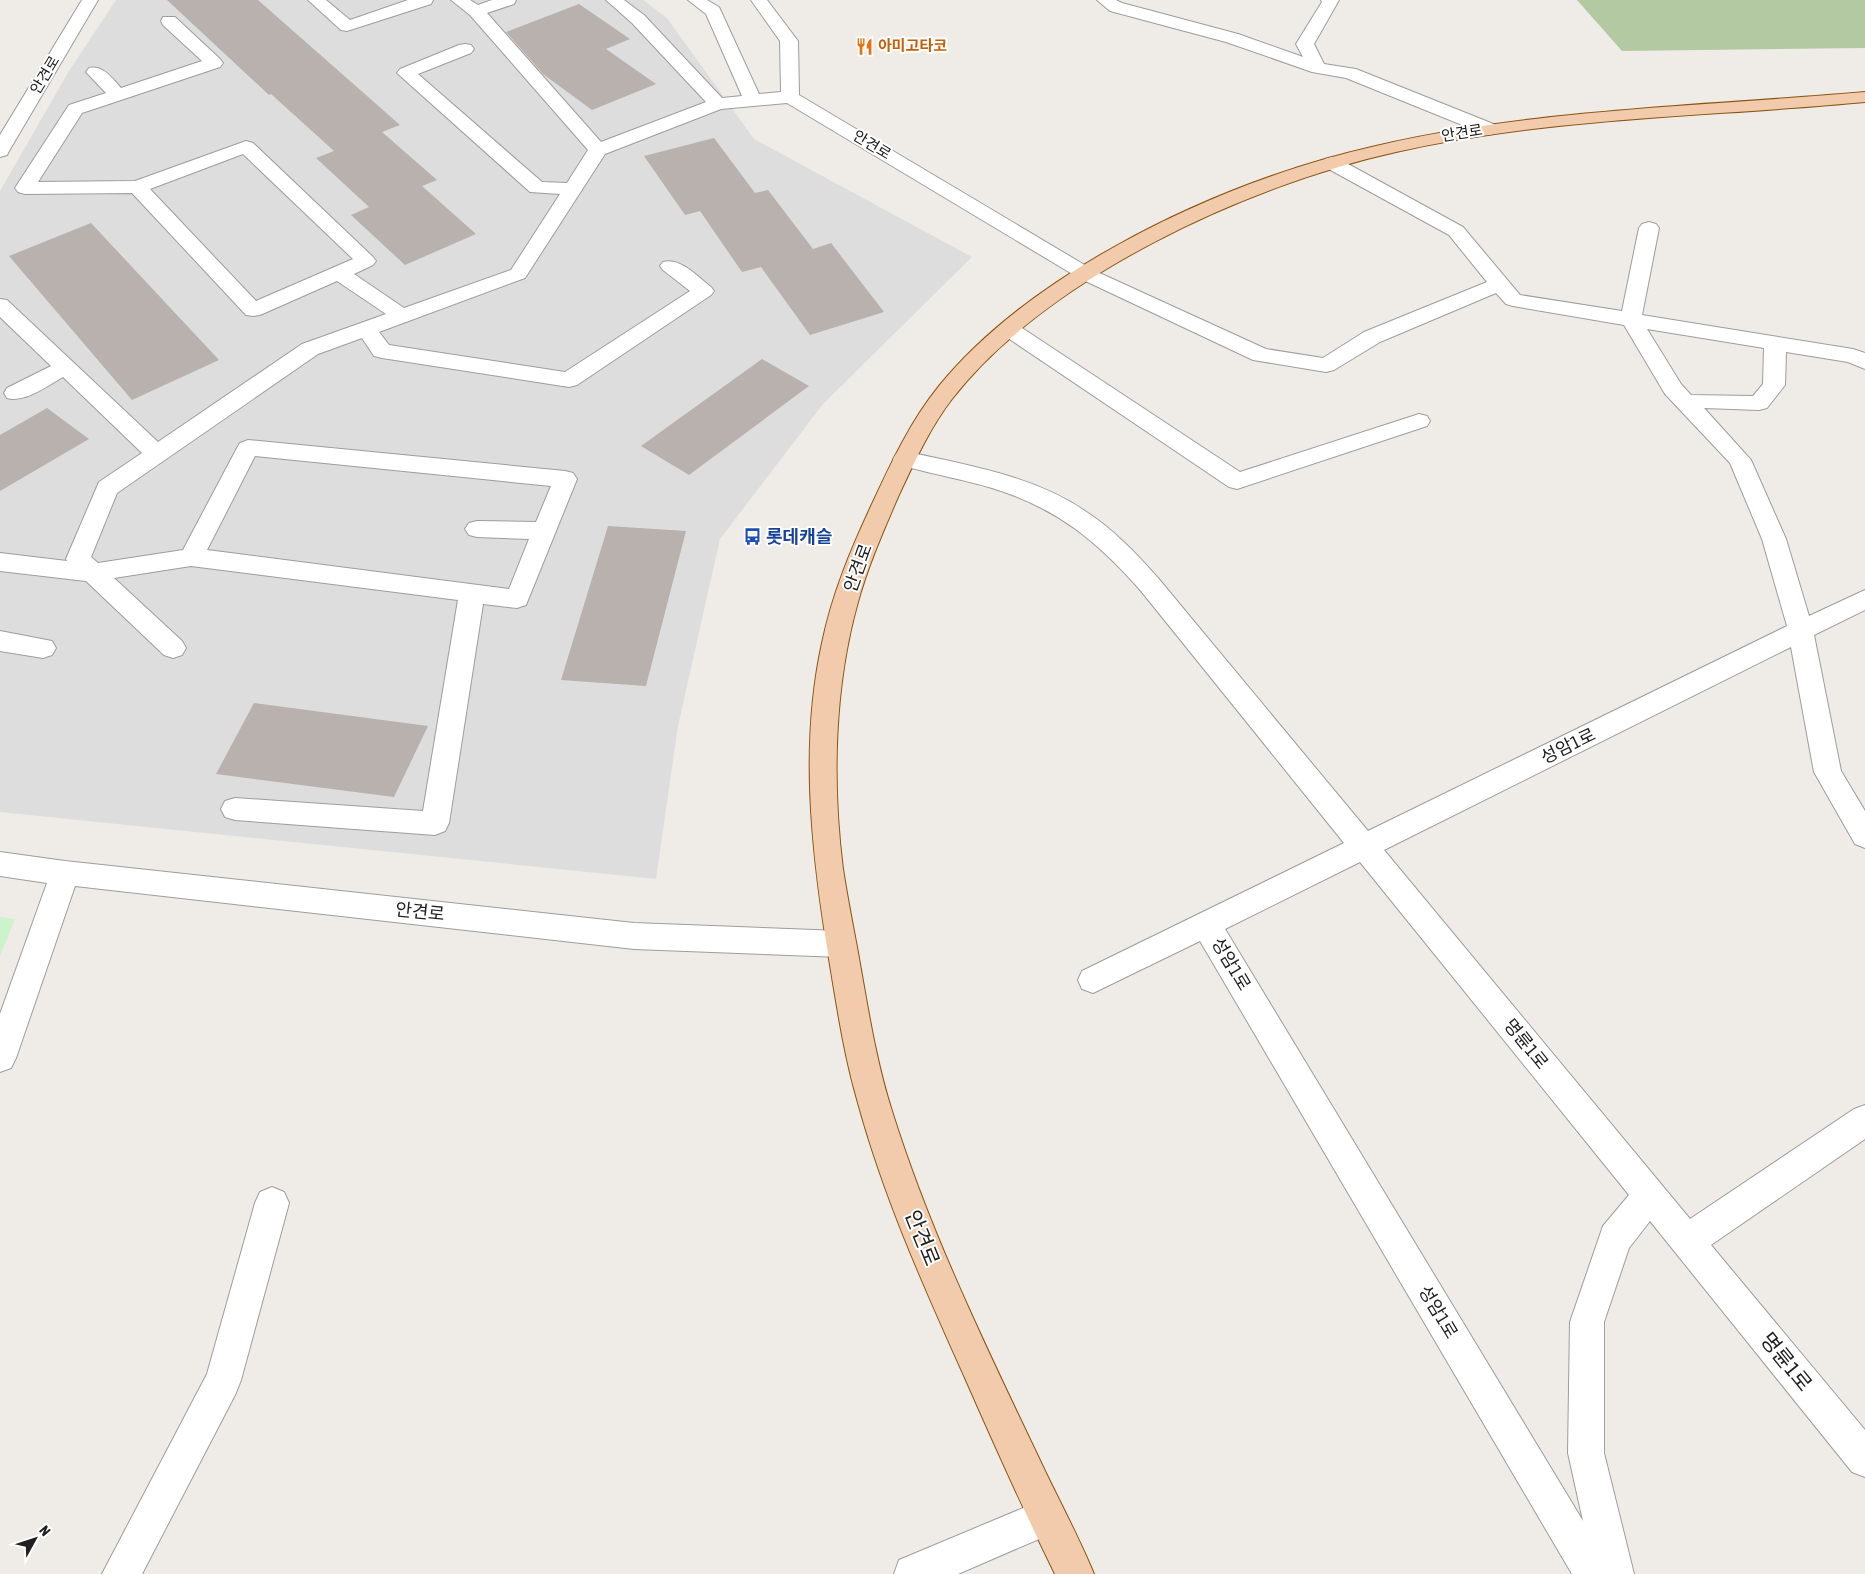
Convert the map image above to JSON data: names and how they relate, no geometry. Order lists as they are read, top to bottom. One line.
{"streets":{"main road":["안견로"],"street":["성암1로","명륜1로"]},"crossings":[["안견로","명륜1로"],["성암1로","명륜1로"]],"places":{"restaurant":["아미고타코"],"bus stop":["롯데캐슬"]},"north":"top right"}
